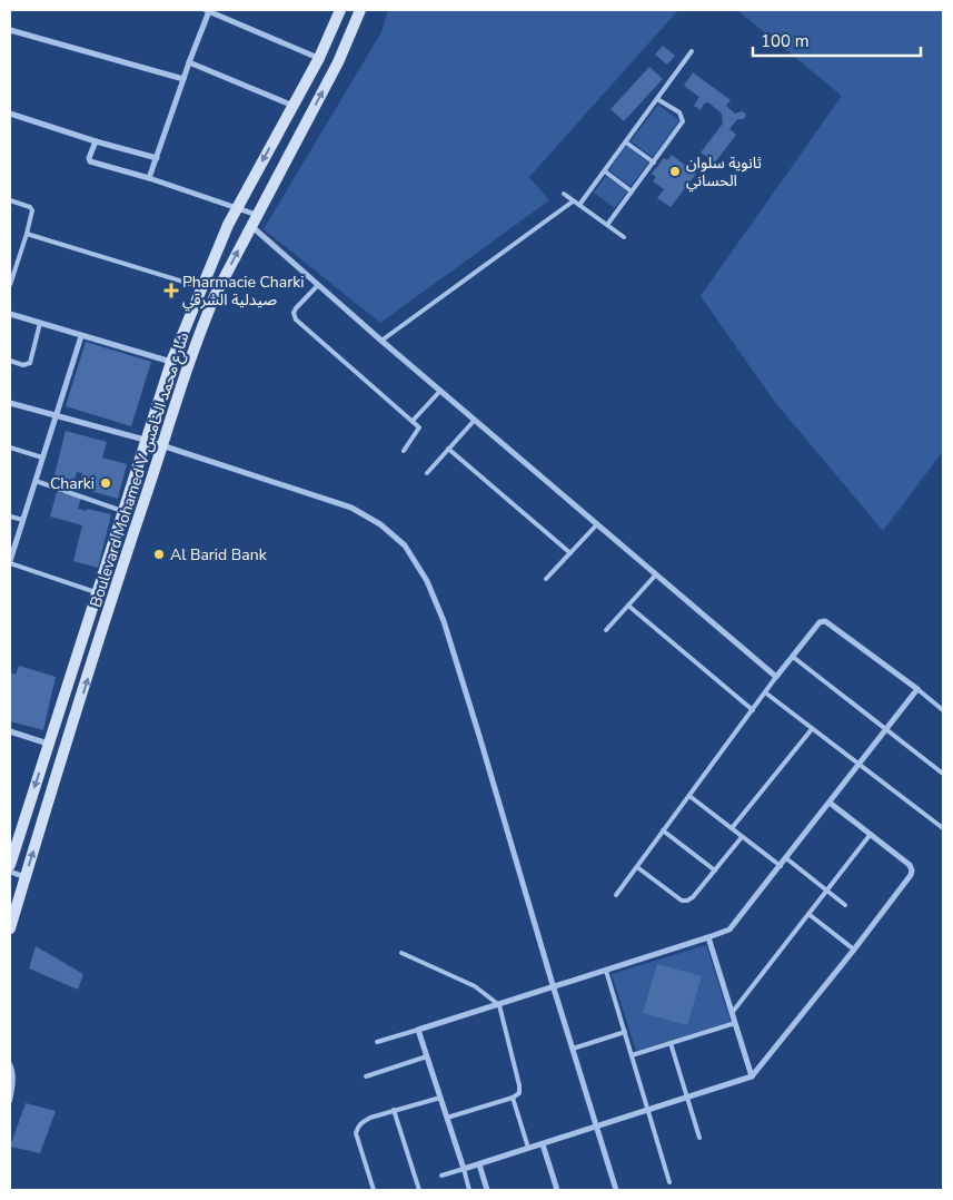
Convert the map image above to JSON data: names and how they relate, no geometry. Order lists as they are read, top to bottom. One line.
{"streets":{"street":["Boulevard Mohamed V شارع محمد الخامس"]},"places":{"other":["ثانوية سلوان الحساني","Charki","Al Barid Bank"],"health":["Pharmacie Charki صيدلية الشرقي"]},"scale_bar":"100 m"}
